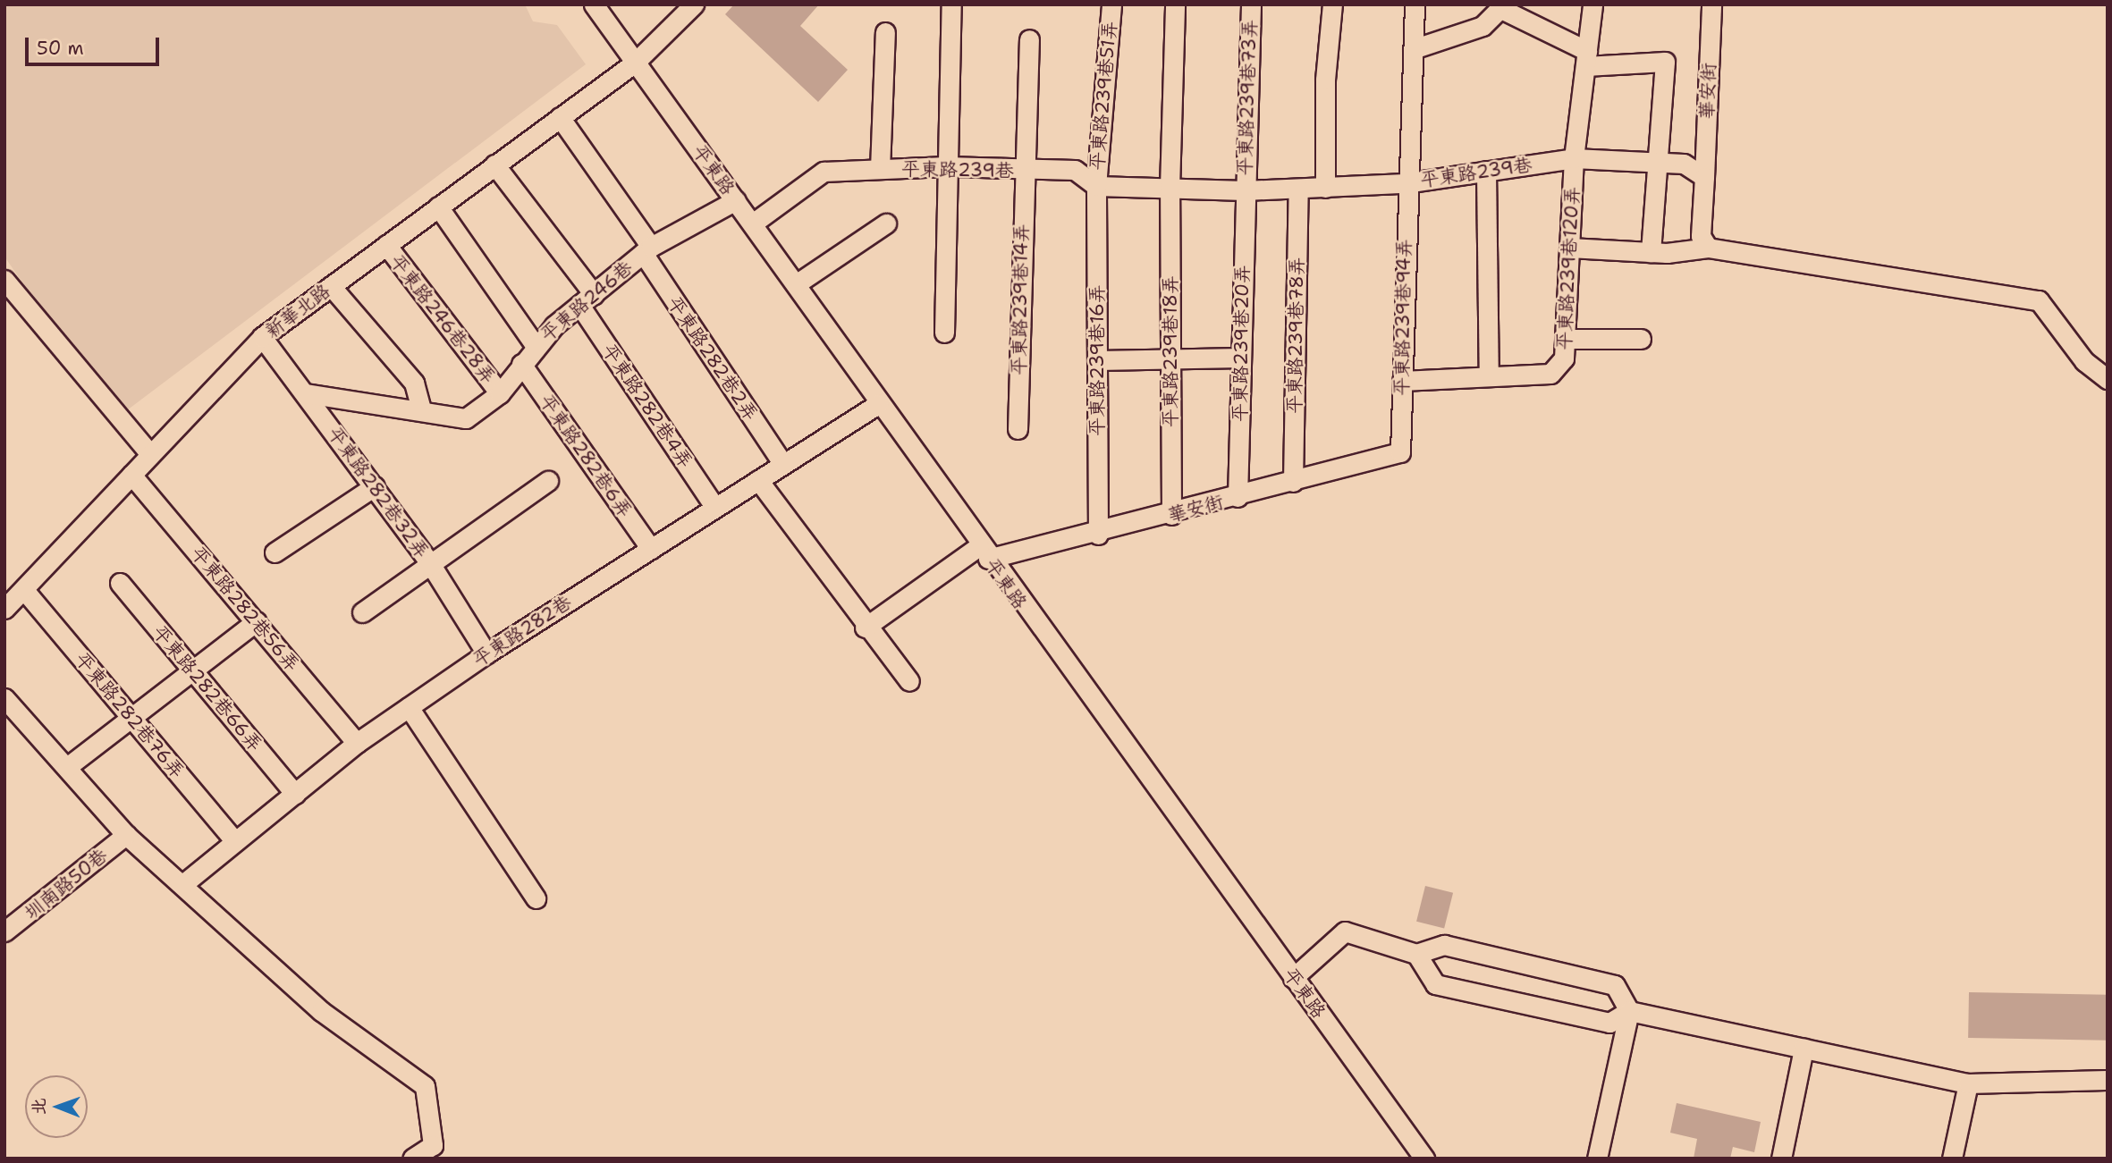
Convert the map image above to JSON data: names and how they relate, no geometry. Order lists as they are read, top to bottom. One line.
{"streets":{"street":["華安街","平東路239巷51弄","平東路239巷73弄","平東路","平東路239巷","平東路239巷120弄","平東路239巷14弄","平東路246巷","新華北路","平東路239巷94弄","平東路246巷28弄","平東路239巷78弄","平東路239巷20弄","平東路239巷18弄","平東路282巷2弄","平東路239巷16弄","平東路282巷4弄","平東路282巷6弄","平東路282巷32弄","平東路282巷56弄","平東路282巷","平東路282巷66弄","平東路282巷76弄","圳南路50巷"]},"crossings":[["華安街","平東路"],["華安街","平東路239巷"],["華安街","平東路239巷94弄"],["華安街","平東路239巷78弄"],["華安街","平東路239巷20弄"],["華安街","平東路239巷18弄"],["華安街","平東路239巷16弄"],["平東路239巷51弄","平東路239巷"],["平東路239巷51弄","平東路239巷16弄"],["平東路239巷73弄","平東路239巷"],["平東路239巷73弄","平東路239巷20弄"],["平東路","平東路239巷"],["平東路","平東路246巷"],["平東路","新華北路"],["平東路","平東路282巷"],["平東路239巷","平東路239巷120弄"],["平東路239巷","平東路239巷14弄"],["平東路239巷","平東路239巷94弄"],["平東路239巷","平東路239巷78弄"],["平東路239巷","平東路239巷20弄"],["平東路239巷","平東路239巷18弄"],["平東路239巷","平東路239巷16弄"],["平東路246巷","平東路246巷28弄"],["平東路246巷","平東路282巷2弄"],["平東路246巷","平東路282巷4弄"],["平東路246巷","平東路282巷6弄"],["平東路246巷","平東路282巷32弄"],["新華北路","平東路246巷28弄"],["新華北路","平東路282巷2弄"],["新華北路","平東路282巷4弄"],["新華北路","平東路282巷32弄"],["新華北路","平東路282巷56弄"],["新華北路","平東路282巷76弄"],["平東路282巷2弄","平東路282巷"],["平東路282巷4弄","平東路282巷"],["平東路282巷6弄","平東路282巷"],["平東路282巷32弄","平東路282巷"],["平東路282巷56弄","平東路282巷"],["平東路282巷","平東路282巷66弄"],["平東路282巷","平東路282巷76弄"]],"scale_bar":"50 m","north":"left"}
